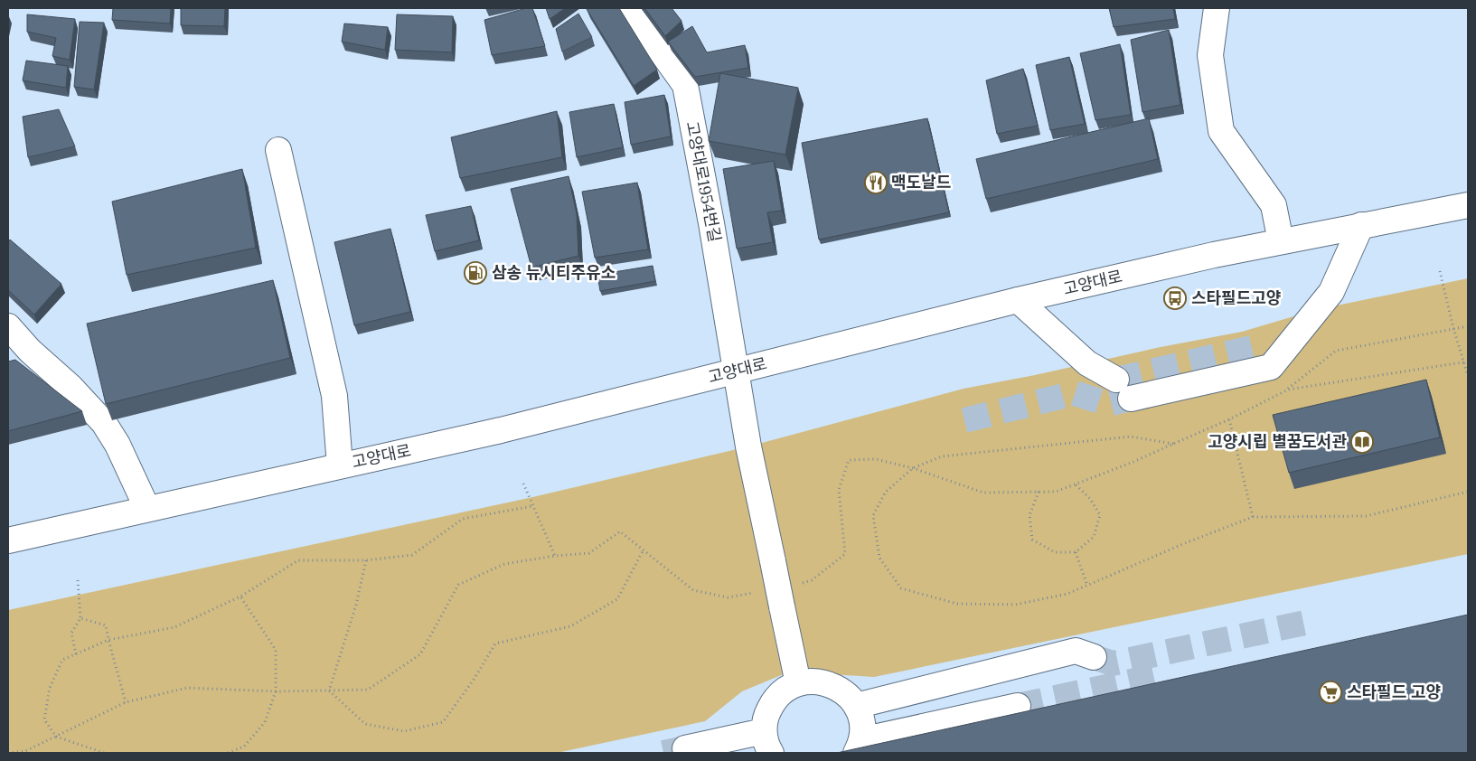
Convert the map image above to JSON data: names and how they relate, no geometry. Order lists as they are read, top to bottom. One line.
{"streets":{"main road":["고양대로1954번길","고양대로"]},"crossings":[["고양대로1954번길","고양대로"]],"places":{"restaurant":["맥도날드"],"fuel station":["삼송 뉴시티주유소"],"bus stop":["스타필드고양"],"library":["고양시립 별꿈도서관"],"supermarket":["스타필드 고양"]}}
